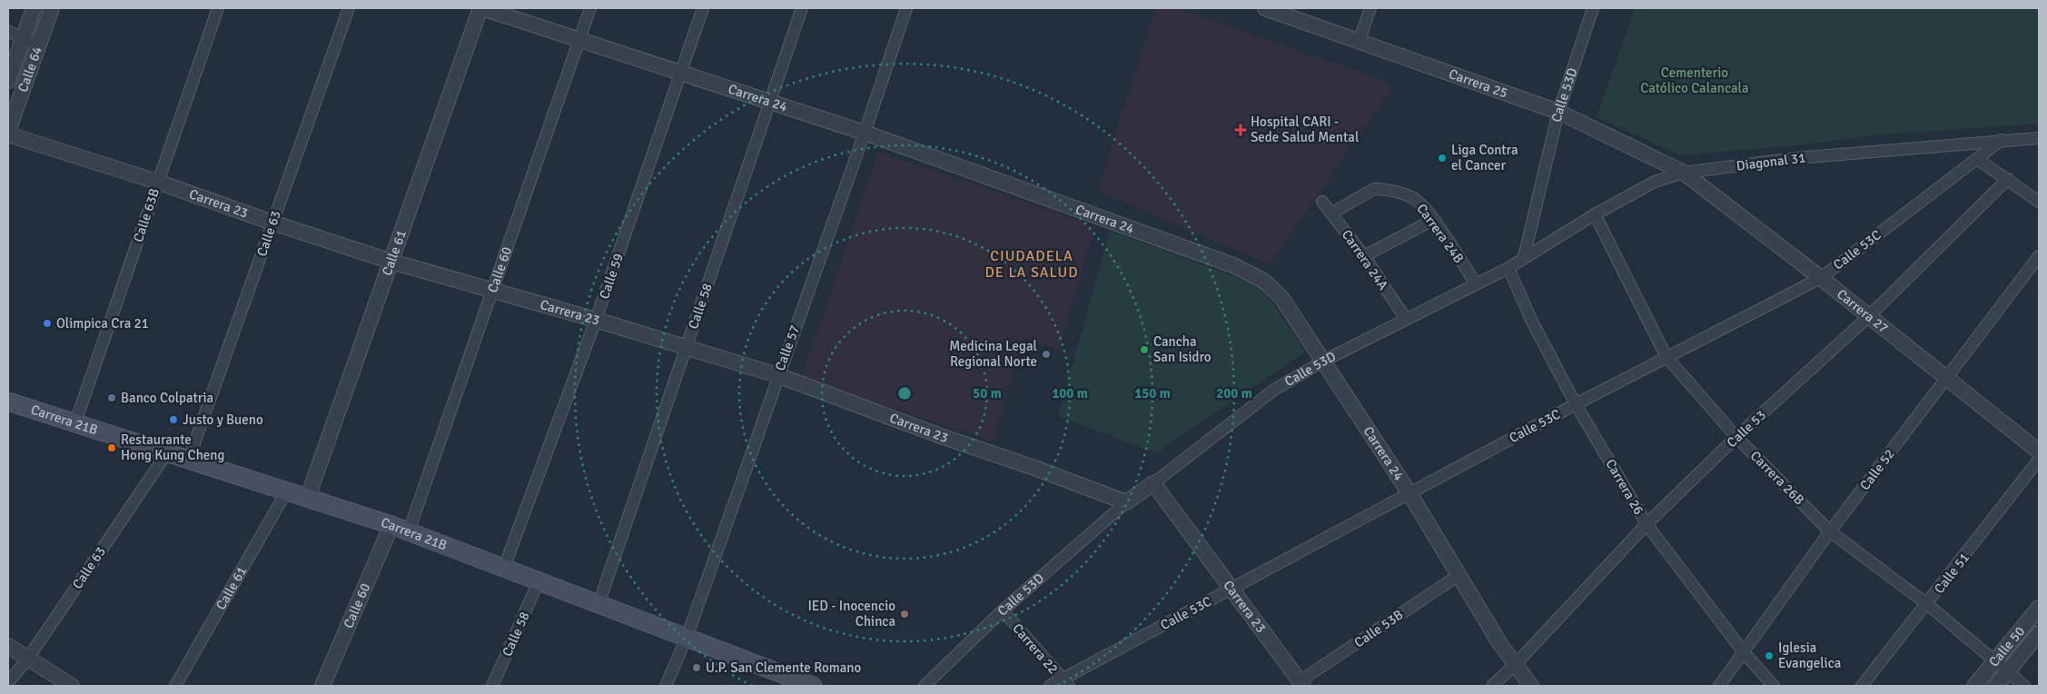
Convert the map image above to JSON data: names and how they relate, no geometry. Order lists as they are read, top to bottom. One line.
{"streets":{"main road":["Carrera 21B"],"street":["Calle 64","Carrera 25","Calle 53D","Carrera 24","Diagonal 31","Carrera 23","Calle 63B","Calle 63","Carrera 24B","Calle 53C","Calle 61","Carrera 24A","Calle 60","Calle 59","Calle 58","Carrera 27","Calle 57","Calle 53","Calle 52","Carrera 26B","Carrera 26","Calle 51","Calle 53B","Calle 50","Carrera 22"]},"crossings":[["Carrera 25","Calle 53D"],["Carrera 25","Diagonal 31"],["Carrera 25","Carrera 27"],["Calle 53D","Carrera 24"],["Calle 53D","Diagonal 31"],["Calle 53D","Carrera 23"],["Calle 53D","Carrera 24B"],["Calle 53D","Carrera 24A"],["Calle 53D","Carrera 26"],["Calle 53D","Carrera 22"],["Carrera 24","Calle 53C"],["Carrera 24","Calle 61"],["Carrera 24","Calle 60"],["Carrera 24","Calle 59"],["Carrera 24","Calle 58"],["Carrera 24","Calle 57"],["Carrera 24","Calle 53"],["Carrera 24","Calle 53B"],["Diagonal 31","Calle 53C"],["Diagonal 31","Carrera 27"],["Diagonal 31","Carrera 26B"],["Carrera 23","Calle 63B"],["Carrera 23","Calle 63"],["Carrera 23","Calle 53C"],["Carrera 23","Calle 61"],["Carrera 23","Calle 60"],["Carrera 23","Calle 59"],["Carrera 23","Calle 58"],["Carrera 23","Calle 57"],["Carrera 23","Calle 53B"],["Calle 63B","Carrera 21B"],["Calle 63","Carrera 21B"],["Carrera 24B","Carrera 24A"],["Calle 53C","Carrera 27"],["Calle 53C","Carrera 26B"],["Calle 53C","Carrera 26"],["Calle 53C","Carrera 22"],["Calle 61","Carrera 21B"],["Calle 60","Carrera 21B"],["Calle 59","Carrera 21B"],["Calle 58","Carrera 21B"],["Carrera 27","Calle 53"],["Carrera 27","Calle 52"],["Calle 57","Carrera 21B"],["Calle 53","Carrera 26B"],["Calle 53","Carrera 26"],["Calle 52","Carrera 26B"],["Calle 52","Carrera 26"],["Carrera 26B","Calle 51"],["Carrera 26B","Calle 50"]],"districts":["CIUDADELA DE LA SALUD"],"parks":["Cementerio Católico Calancala"],"places":{"health":["Hospital CARI - Sede Salud Mental"],"other":["Liga Contra el Cancer","Olimpica Cra 21","Cancha San Isidro","Medicina Legal Regional Norte","Banco Colpatria","Justo y Bueno","Restaurante Hong Kung Cheng","IED - Inocencio Chinca","Iglesia Evangelica","U.P. San Clemente Romano"]},"rings":["50 m","100 m","150 m","200 m"]}
